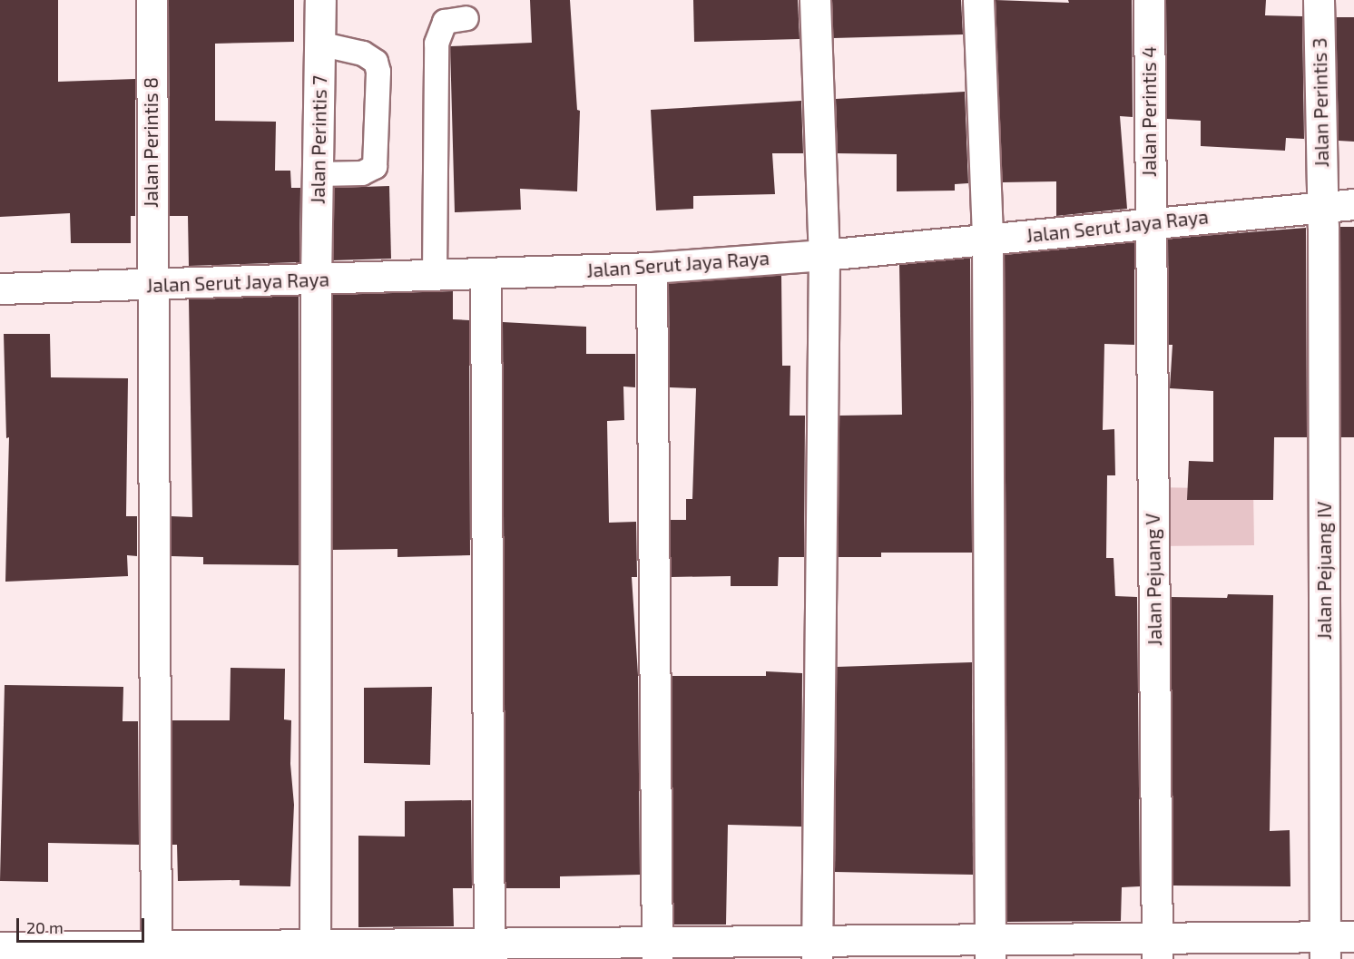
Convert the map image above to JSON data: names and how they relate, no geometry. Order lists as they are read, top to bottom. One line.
{"streets":{"street":["Jalan Perintis 3","Jalan Perintis 4","Jalan Perintis 7","Jalan Perintis 8","Jalan Serut Jaya Raya","Jalan Pejuang IV","Jalan Pejuang V"]},"crossings":[["Jalan Perintis 3","Jalan Serut Jaya Raya"],["Jalan Perintis 3","Jalan Pejuang IV"],["Jalan Perintis 4","Jalan Serut Jaya Raya"],["Jalan Perintis 4","Jalan Pejuang V"],["Jalan Perintis 7","Jalan Serut Jaya Raya"],["Jalan Perintis 8","Jalan Serut Jaya Raya"],["Jalan Serut Jaya Raya","Jalan Pejuang IV"],["Jalan Serut Jaya Raya","Jalan Pejuang V"]],"scale_bar":"20 m"}
